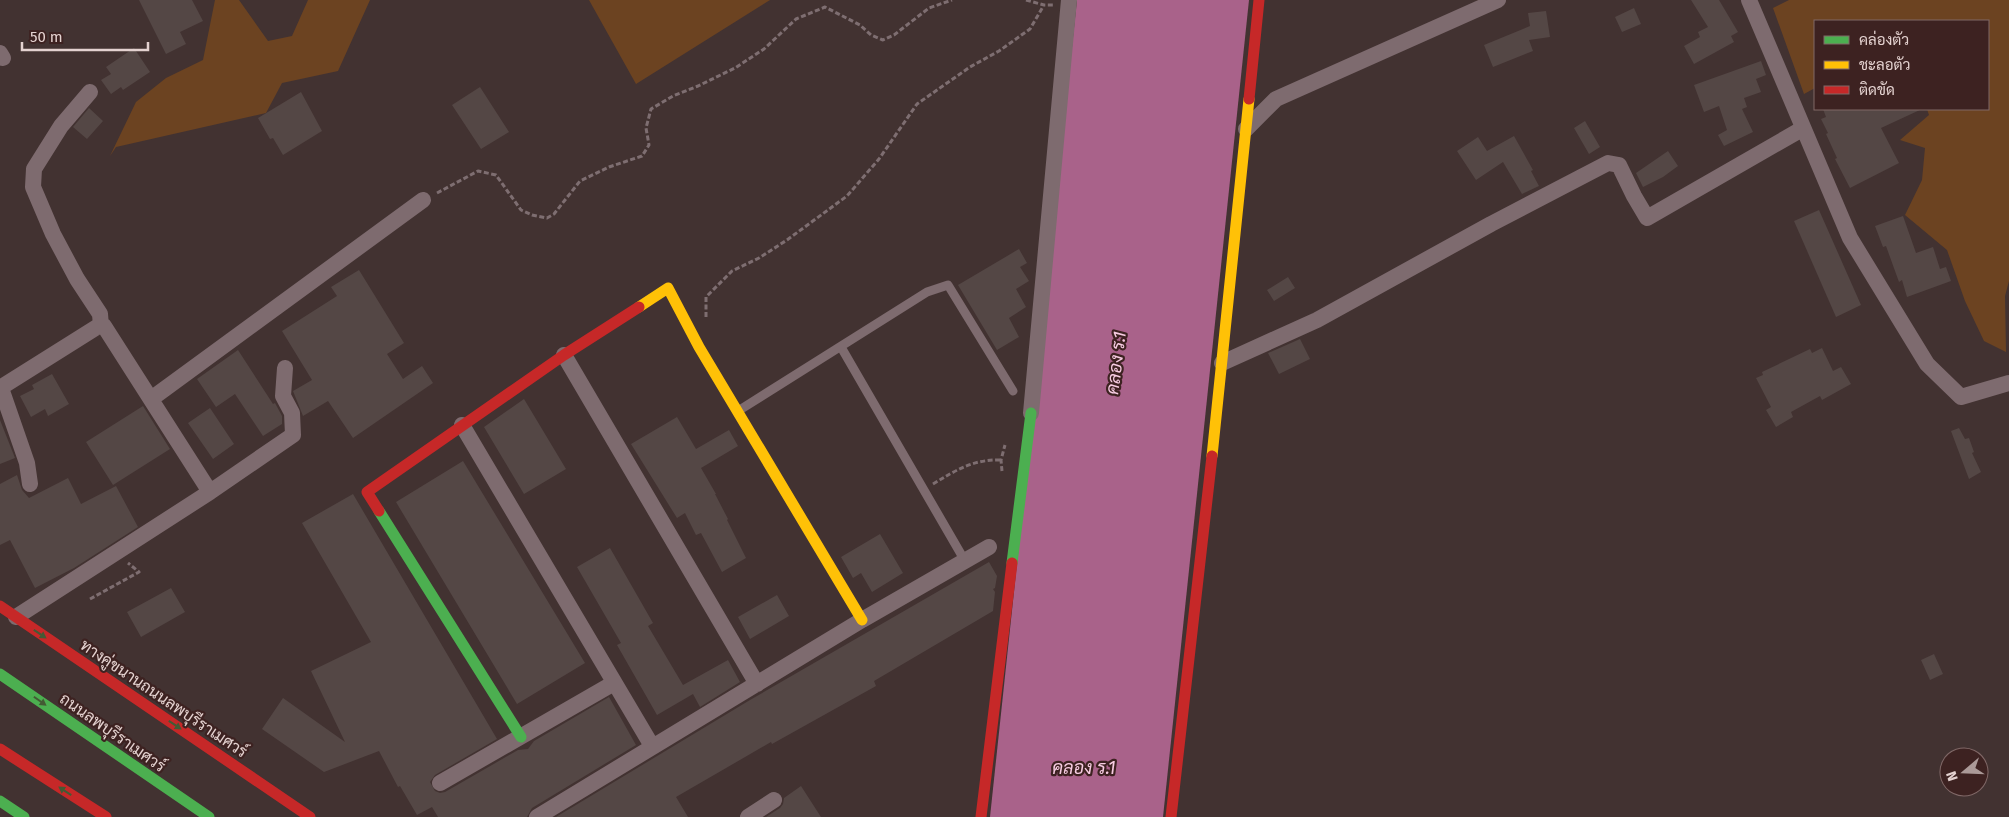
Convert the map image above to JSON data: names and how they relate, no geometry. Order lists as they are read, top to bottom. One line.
{"streets":{"street":["ทางคู่ขนานถนนลพบุรีราเมศวร์","ถนนลพบุรีราเมศวร์"]},"one_way":["ทางคู่ขนานถนนลพบุรีราเมศวร์"],"water":["คลอง ร.1"],"legend":["คล่องตัว","ชะลอตัว","ติดขัด"],"scale_bar":"50 m","north":"left"}
